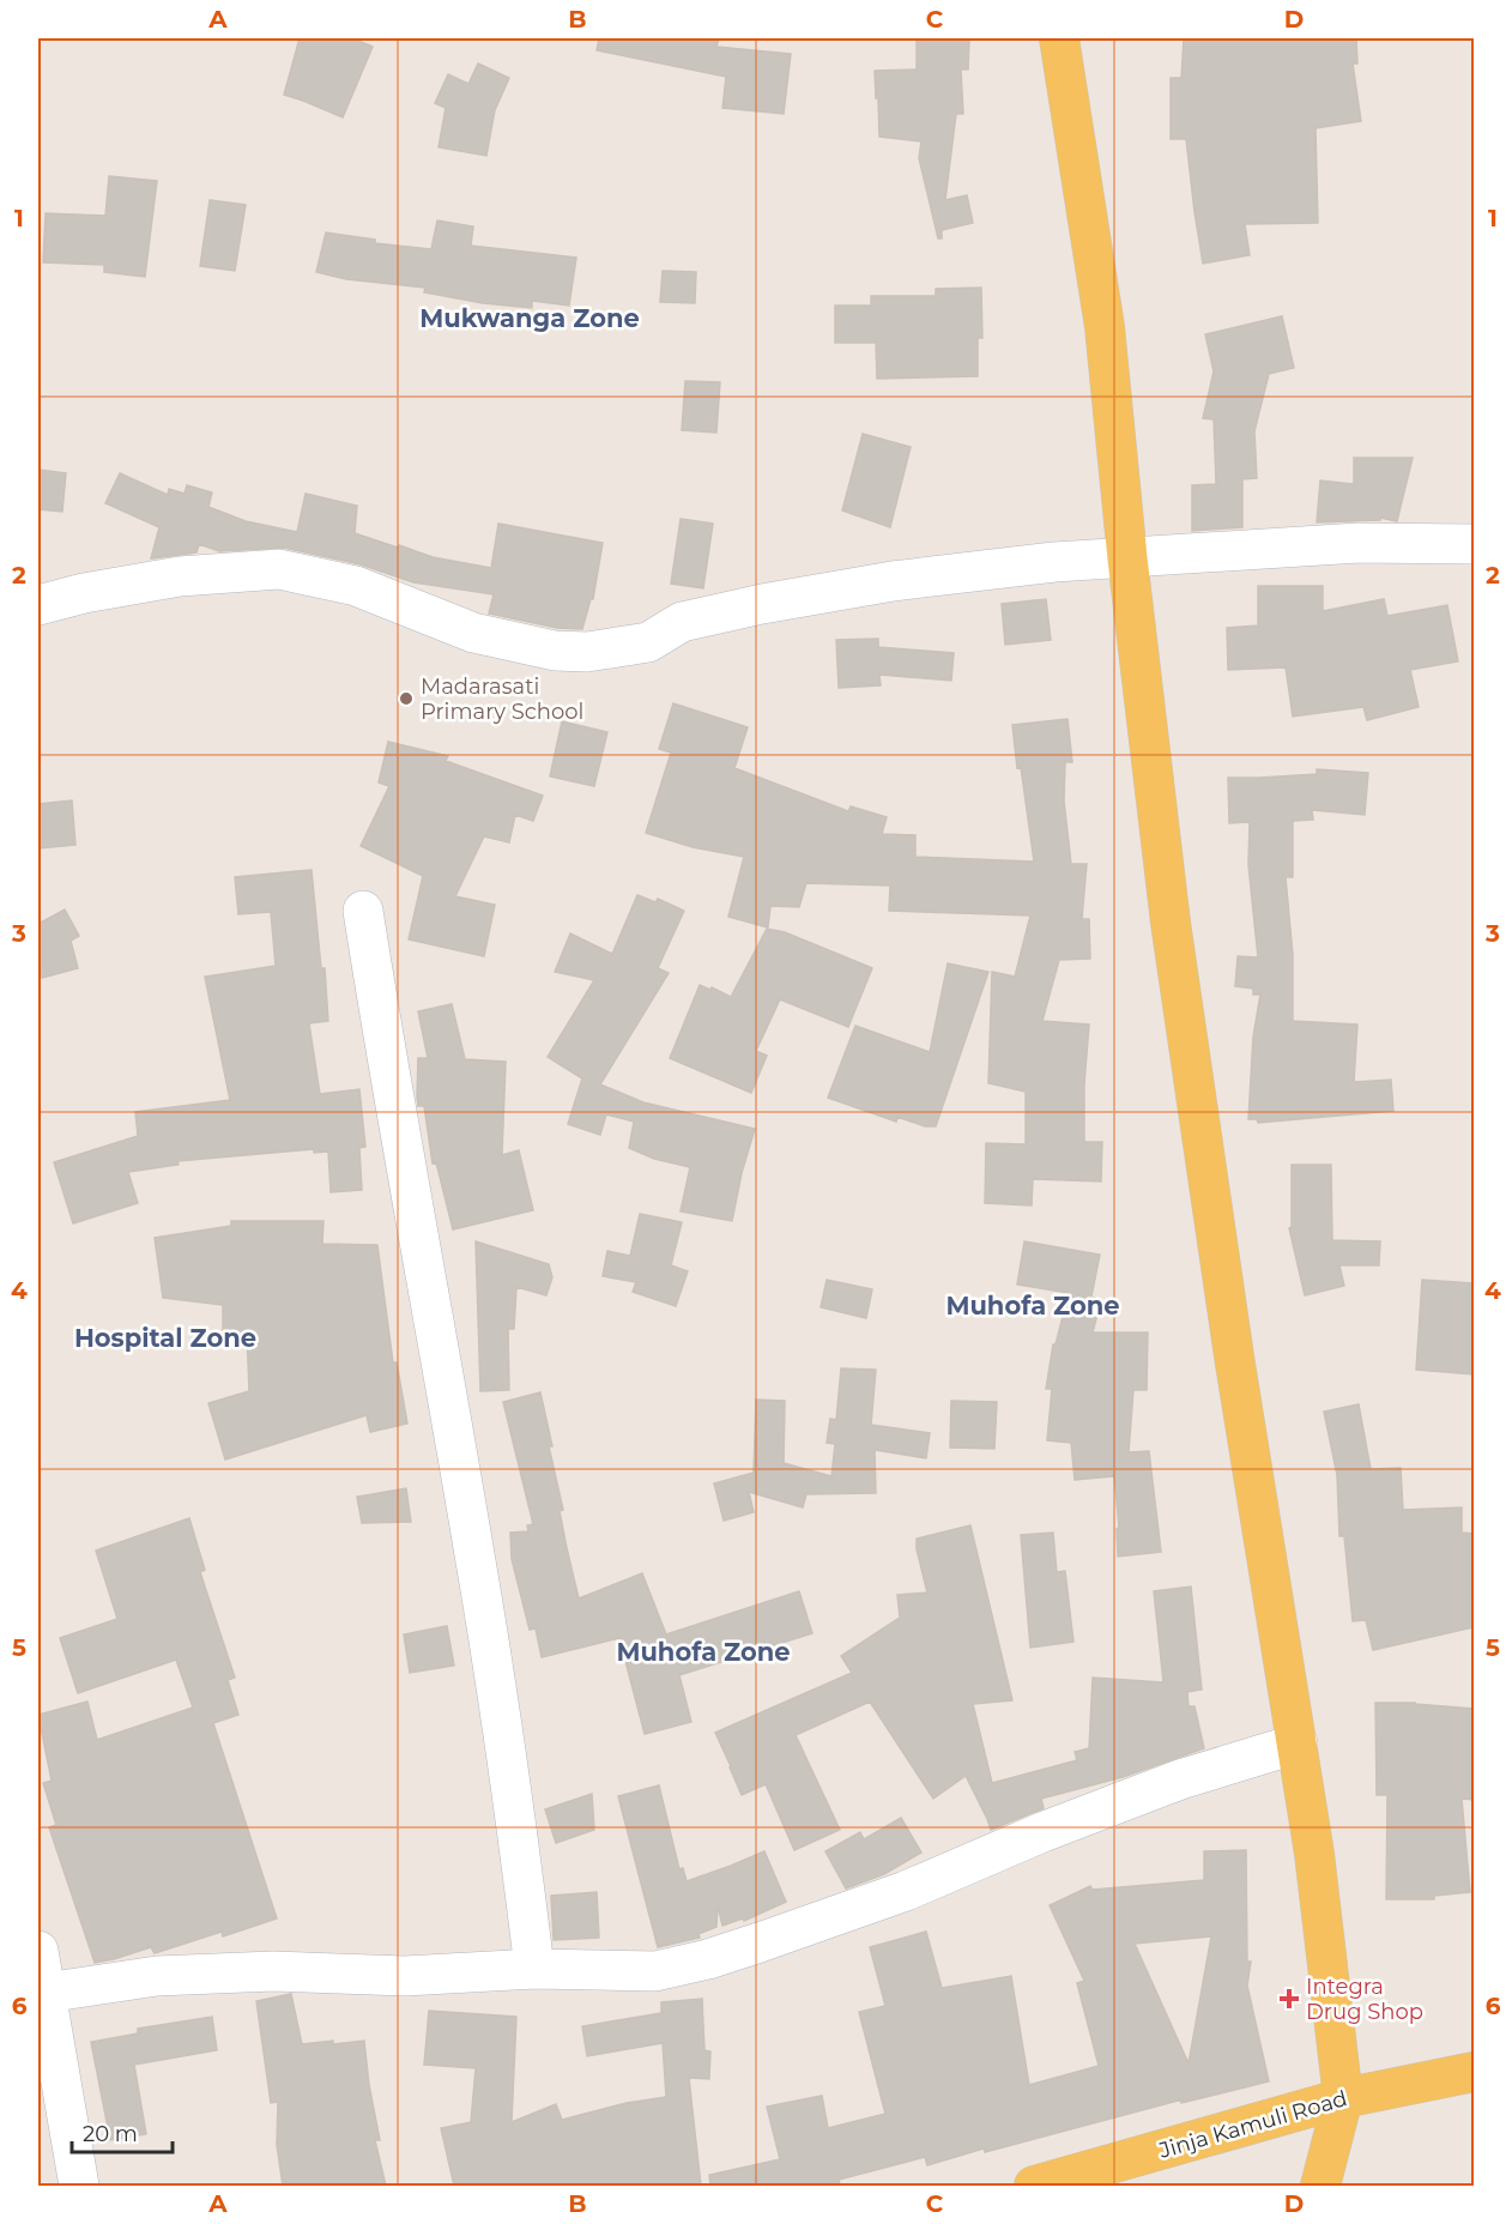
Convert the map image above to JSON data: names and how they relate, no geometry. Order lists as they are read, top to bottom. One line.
{"streets":{"main road":["Jinja Kamuli Road"]},"districts":["Mukwanga Zone","Muhofa Zone","Hospital Zone","Muhofa Zone"],"places":{"other":["Madarasati Primary School"],"health":["Integra Drug Shop"]},"scale_bar":"20 m","grid":{"columns":["A","B","C","D"],"rows":["1","2","3","4","5","6"]}}
